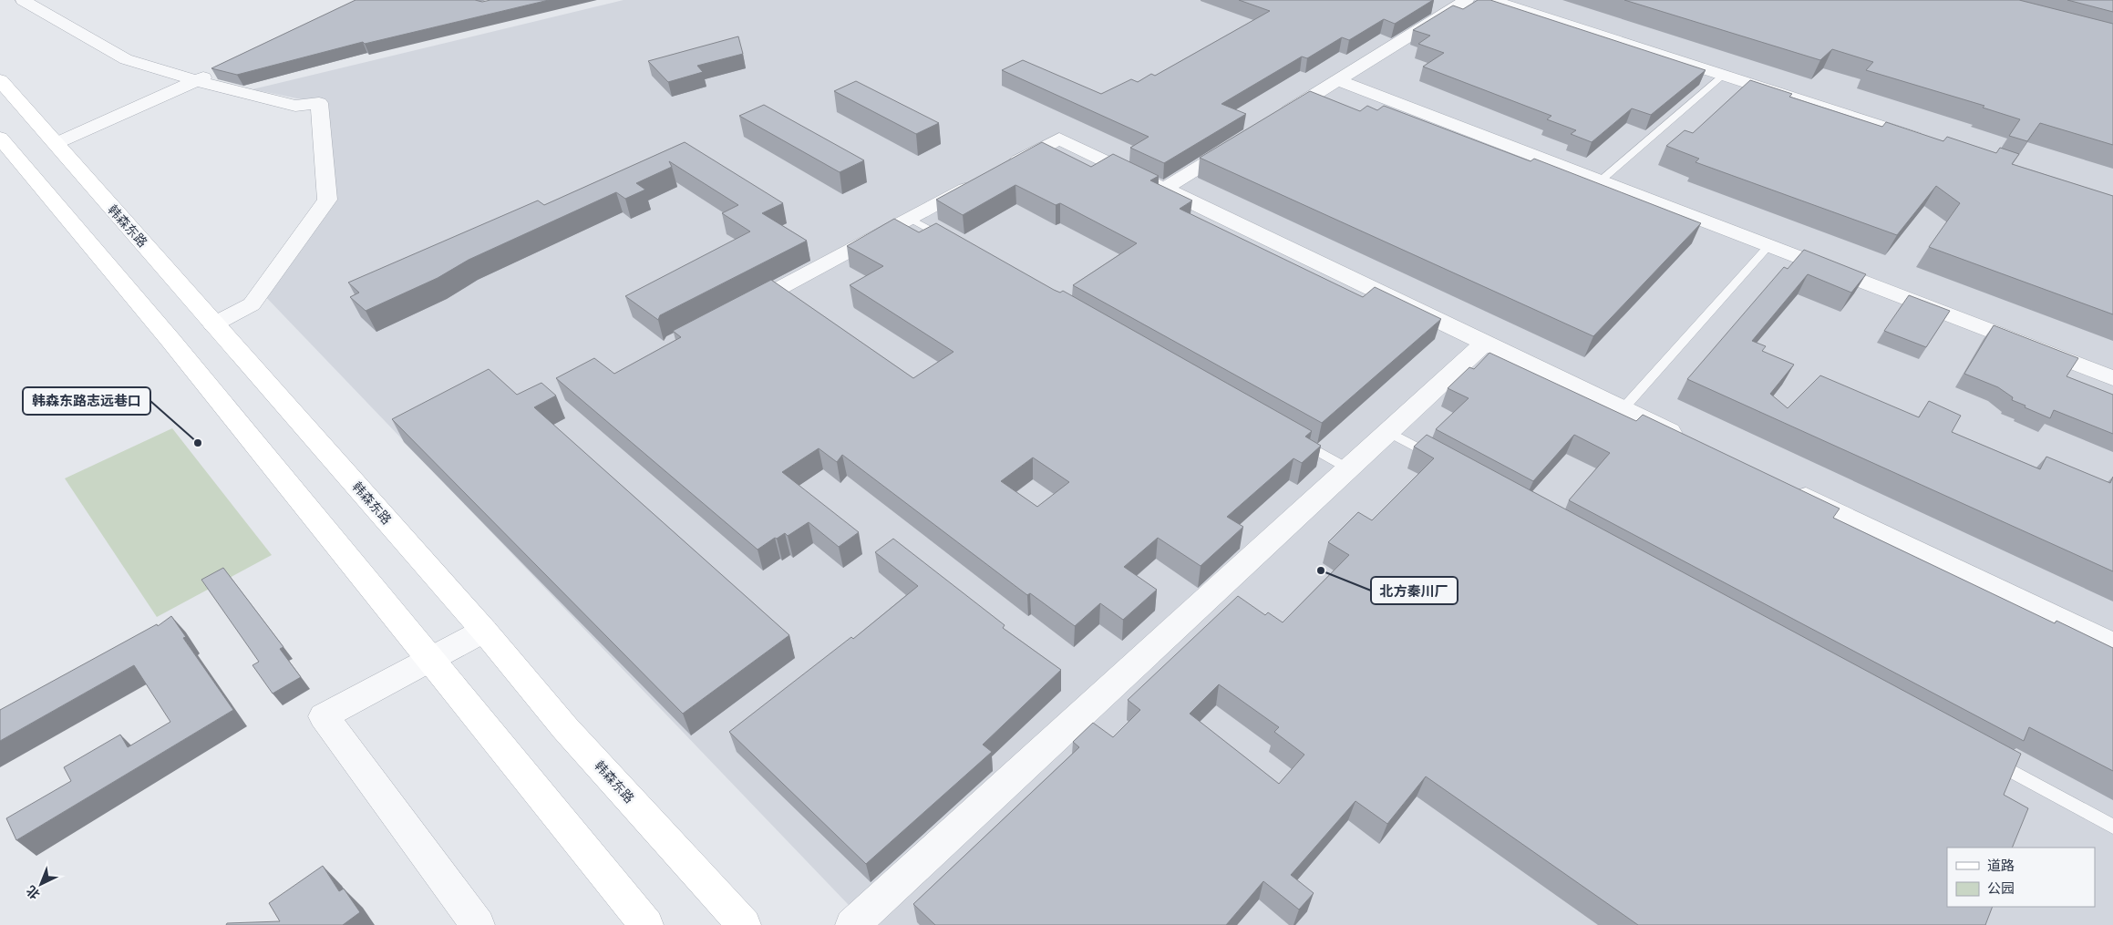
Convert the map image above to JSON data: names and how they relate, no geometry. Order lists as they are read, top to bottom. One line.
{"streets":{"main road":["韩森东路"]},"places":["韩森东路志远巷口","北方秦川厂"],"legend":["道路","公园"],"north":"bottom left"}
